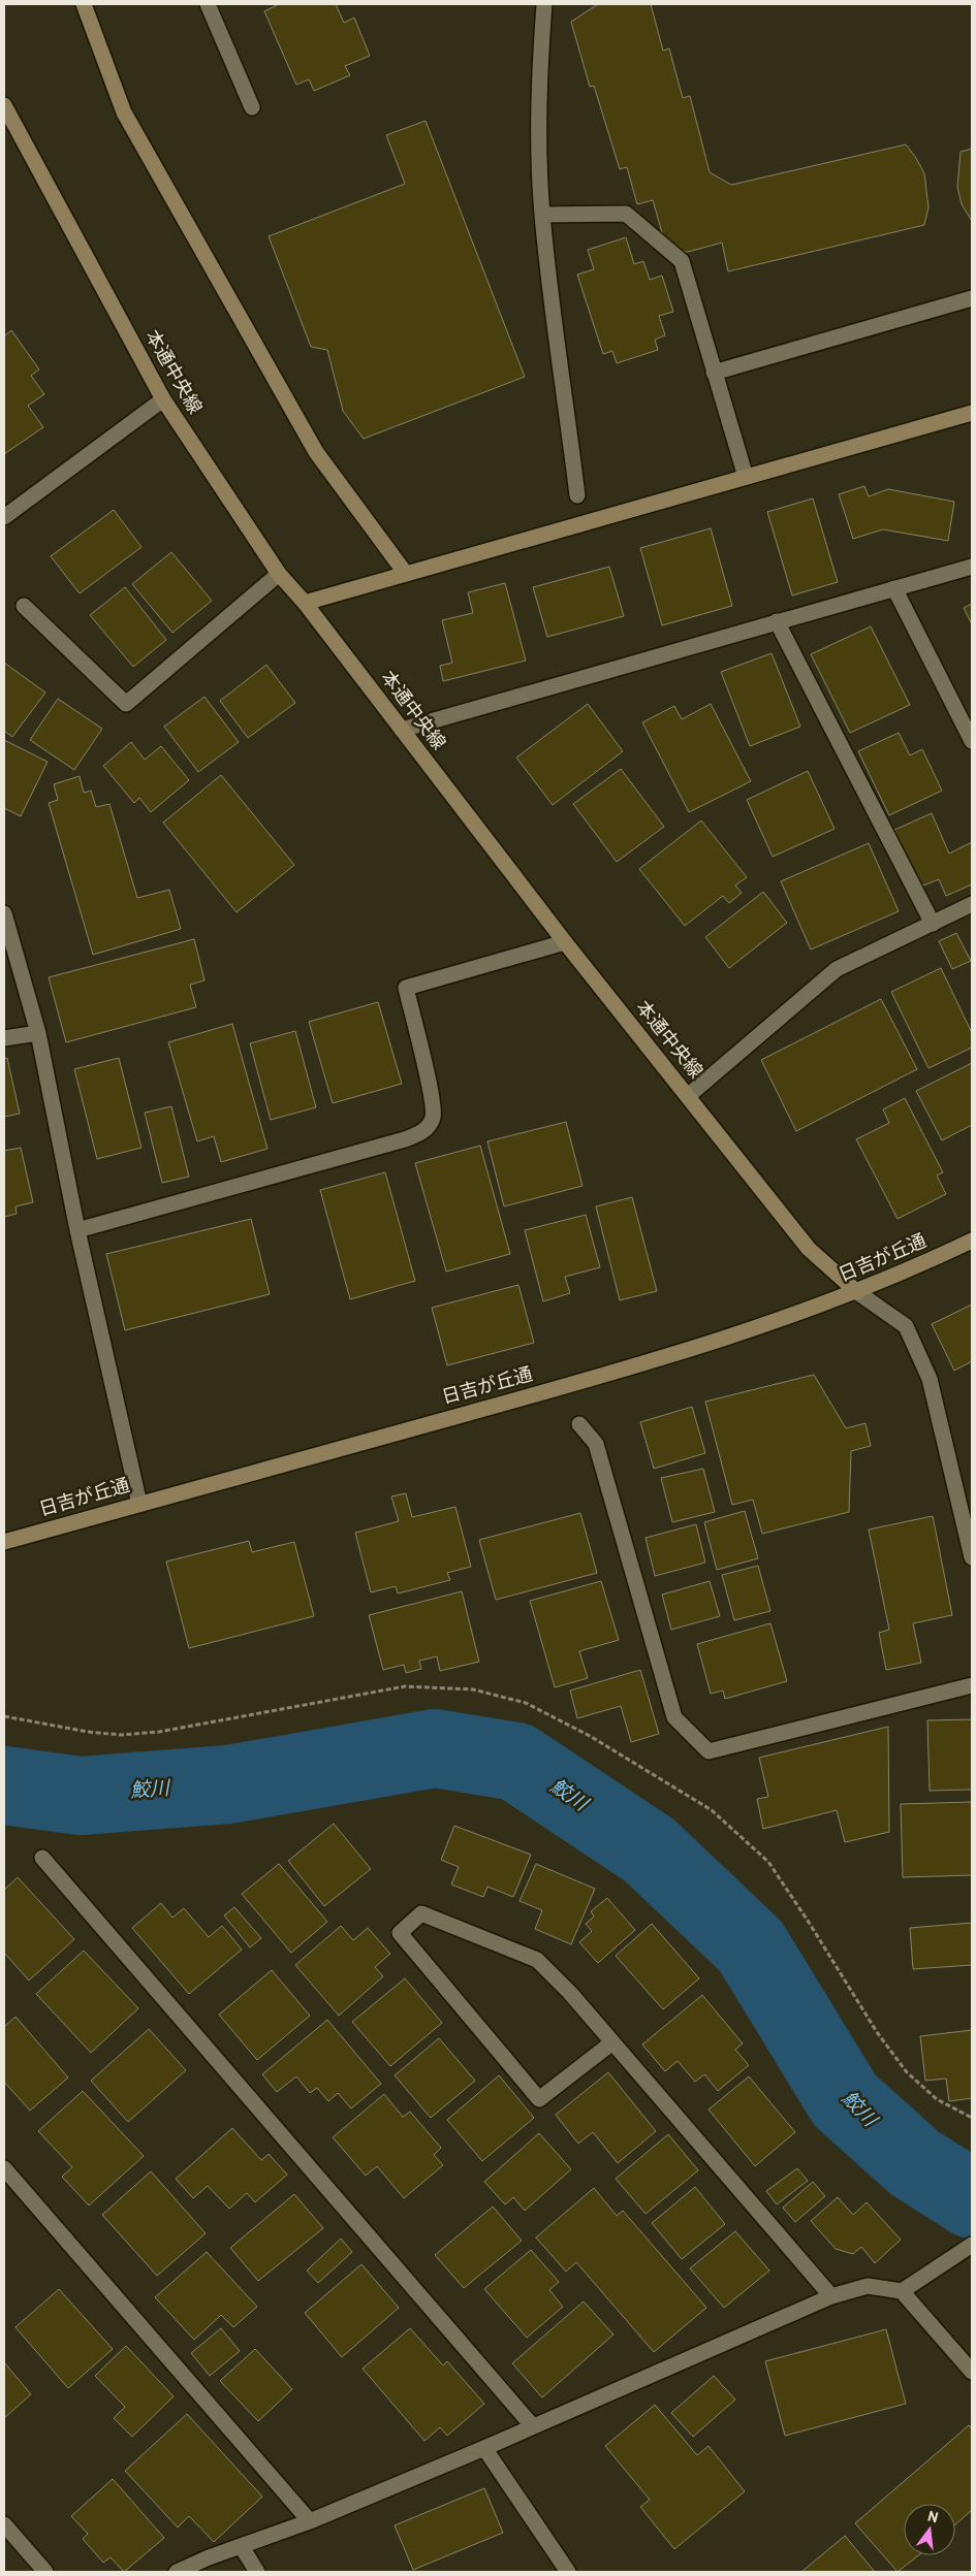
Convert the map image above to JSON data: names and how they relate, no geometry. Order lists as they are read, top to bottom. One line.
{"streets":{"street":["本通中央線","日吉が丘通"]},"crossings":[["本通中央線","日吉が丘通"]],"water":["鮫川"],"north":"top"}
